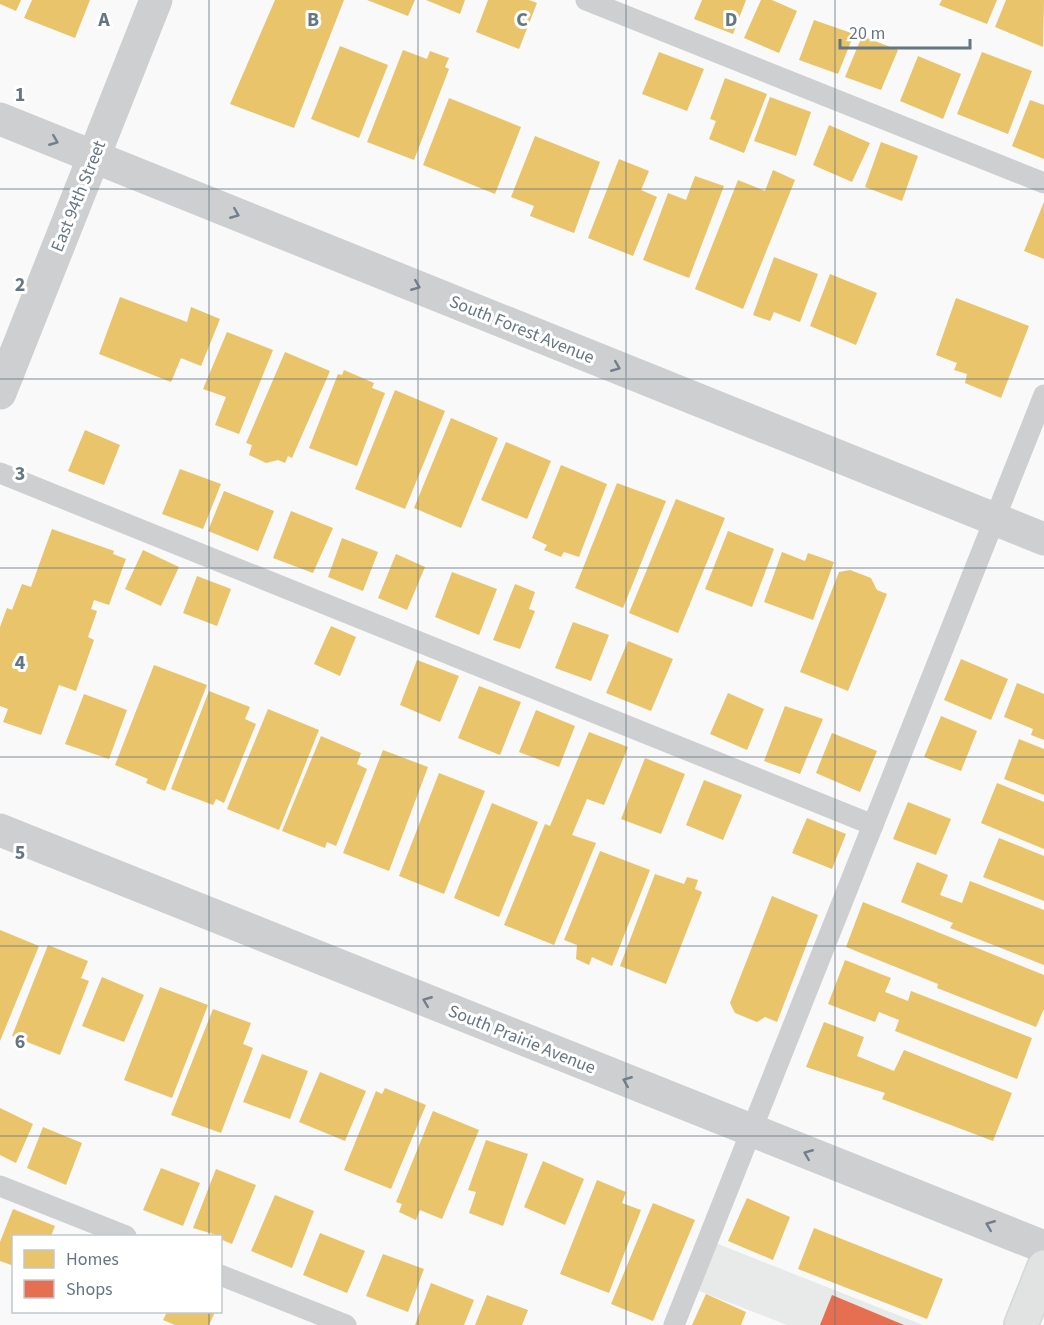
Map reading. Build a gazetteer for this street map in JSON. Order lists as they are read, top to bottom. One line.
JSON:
{"streets":{"street":["East 94th Street","South Forest Avenue","South Prairie Avenue"]},"crossings":[["East 94th Street","South Forest Avenue"]],"one_way":["South Forest Avenue","South Prairie Avenue"],"legend":["Homes","Shops"],"scale_bar":"20 m","grid":{"columns":["A","B","C","D"],"rows":["1","2","3","4","5","6"]}}
